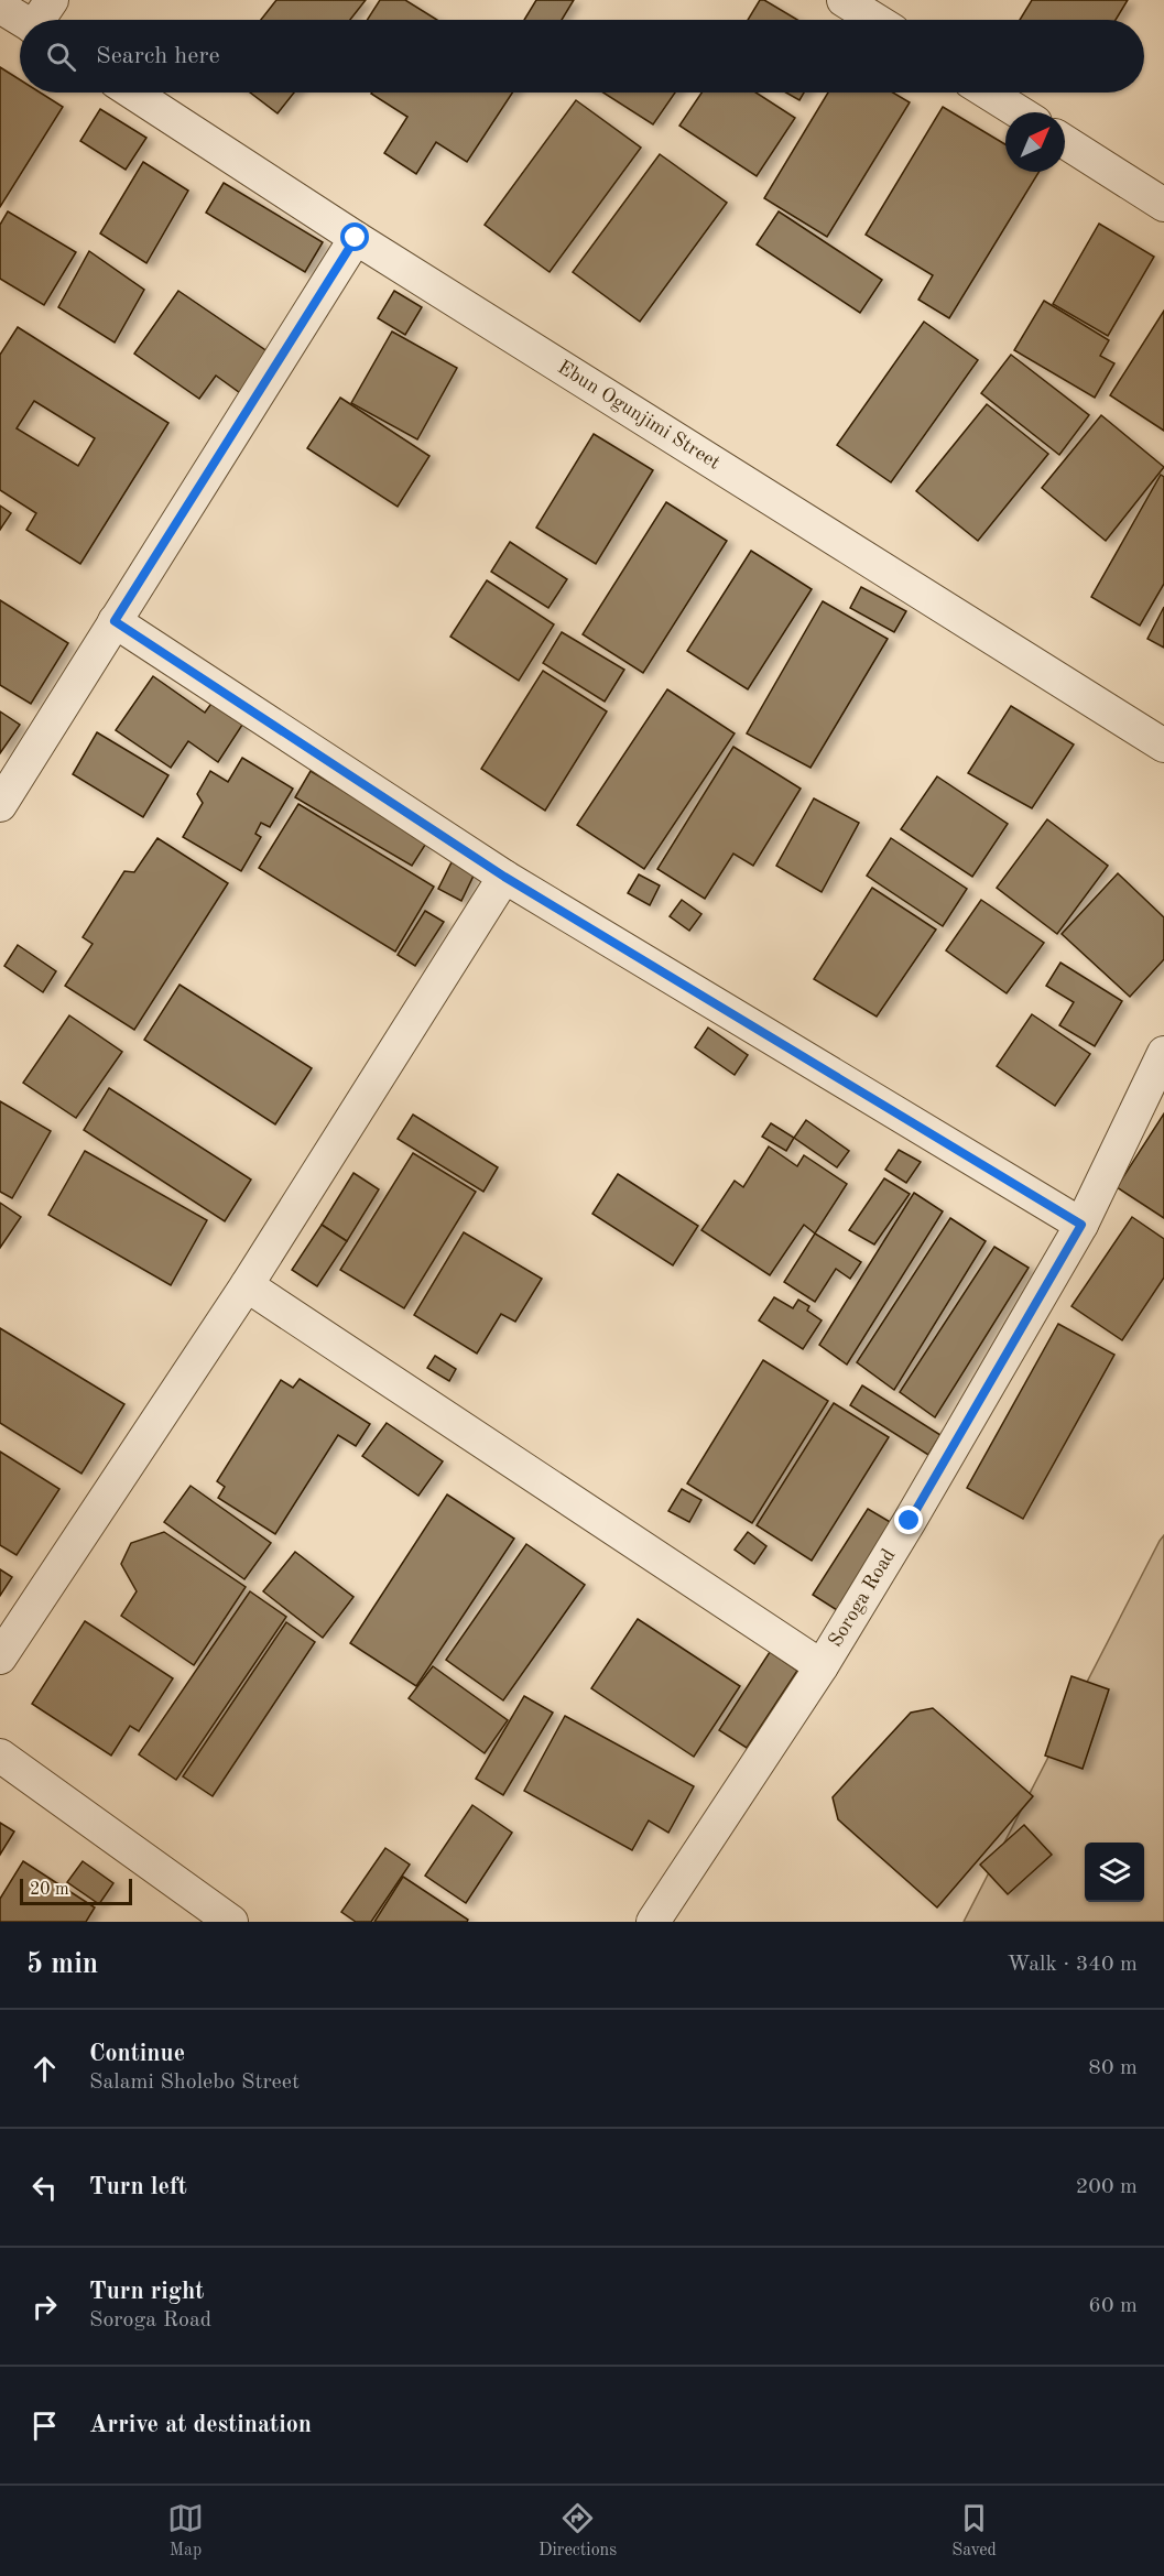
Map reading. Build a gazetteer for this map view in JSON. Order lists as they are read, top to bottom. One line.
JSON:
{"streets":{"street":["Ebun Ogunjimi Street","Soroga Road"]},"scale_bar":"20 m","north":"top right","page":{"search":"Search here","scale":"20 m","heading":["5 min","Walk · 340 m"],"list":[["Continue","Salami Sholebo Street","80 m"],["Turn left","200 m"],["Turn right","Soroga Road","60 m"],"Arrive at destination"],"nav":["Map","Directions","Saved"]}}
